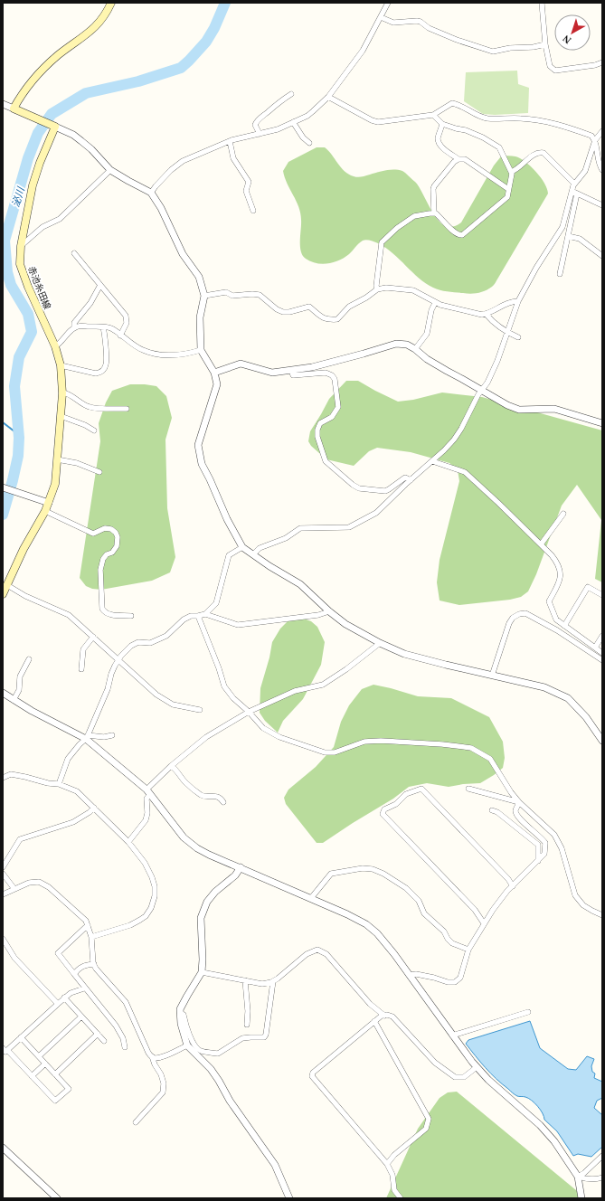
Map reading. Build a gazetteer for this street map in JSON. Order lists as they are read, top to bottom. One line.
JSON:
{"streets":{"main road":["赤池糸田線"]},"water":["泌川"],"north":"bottom left"}
